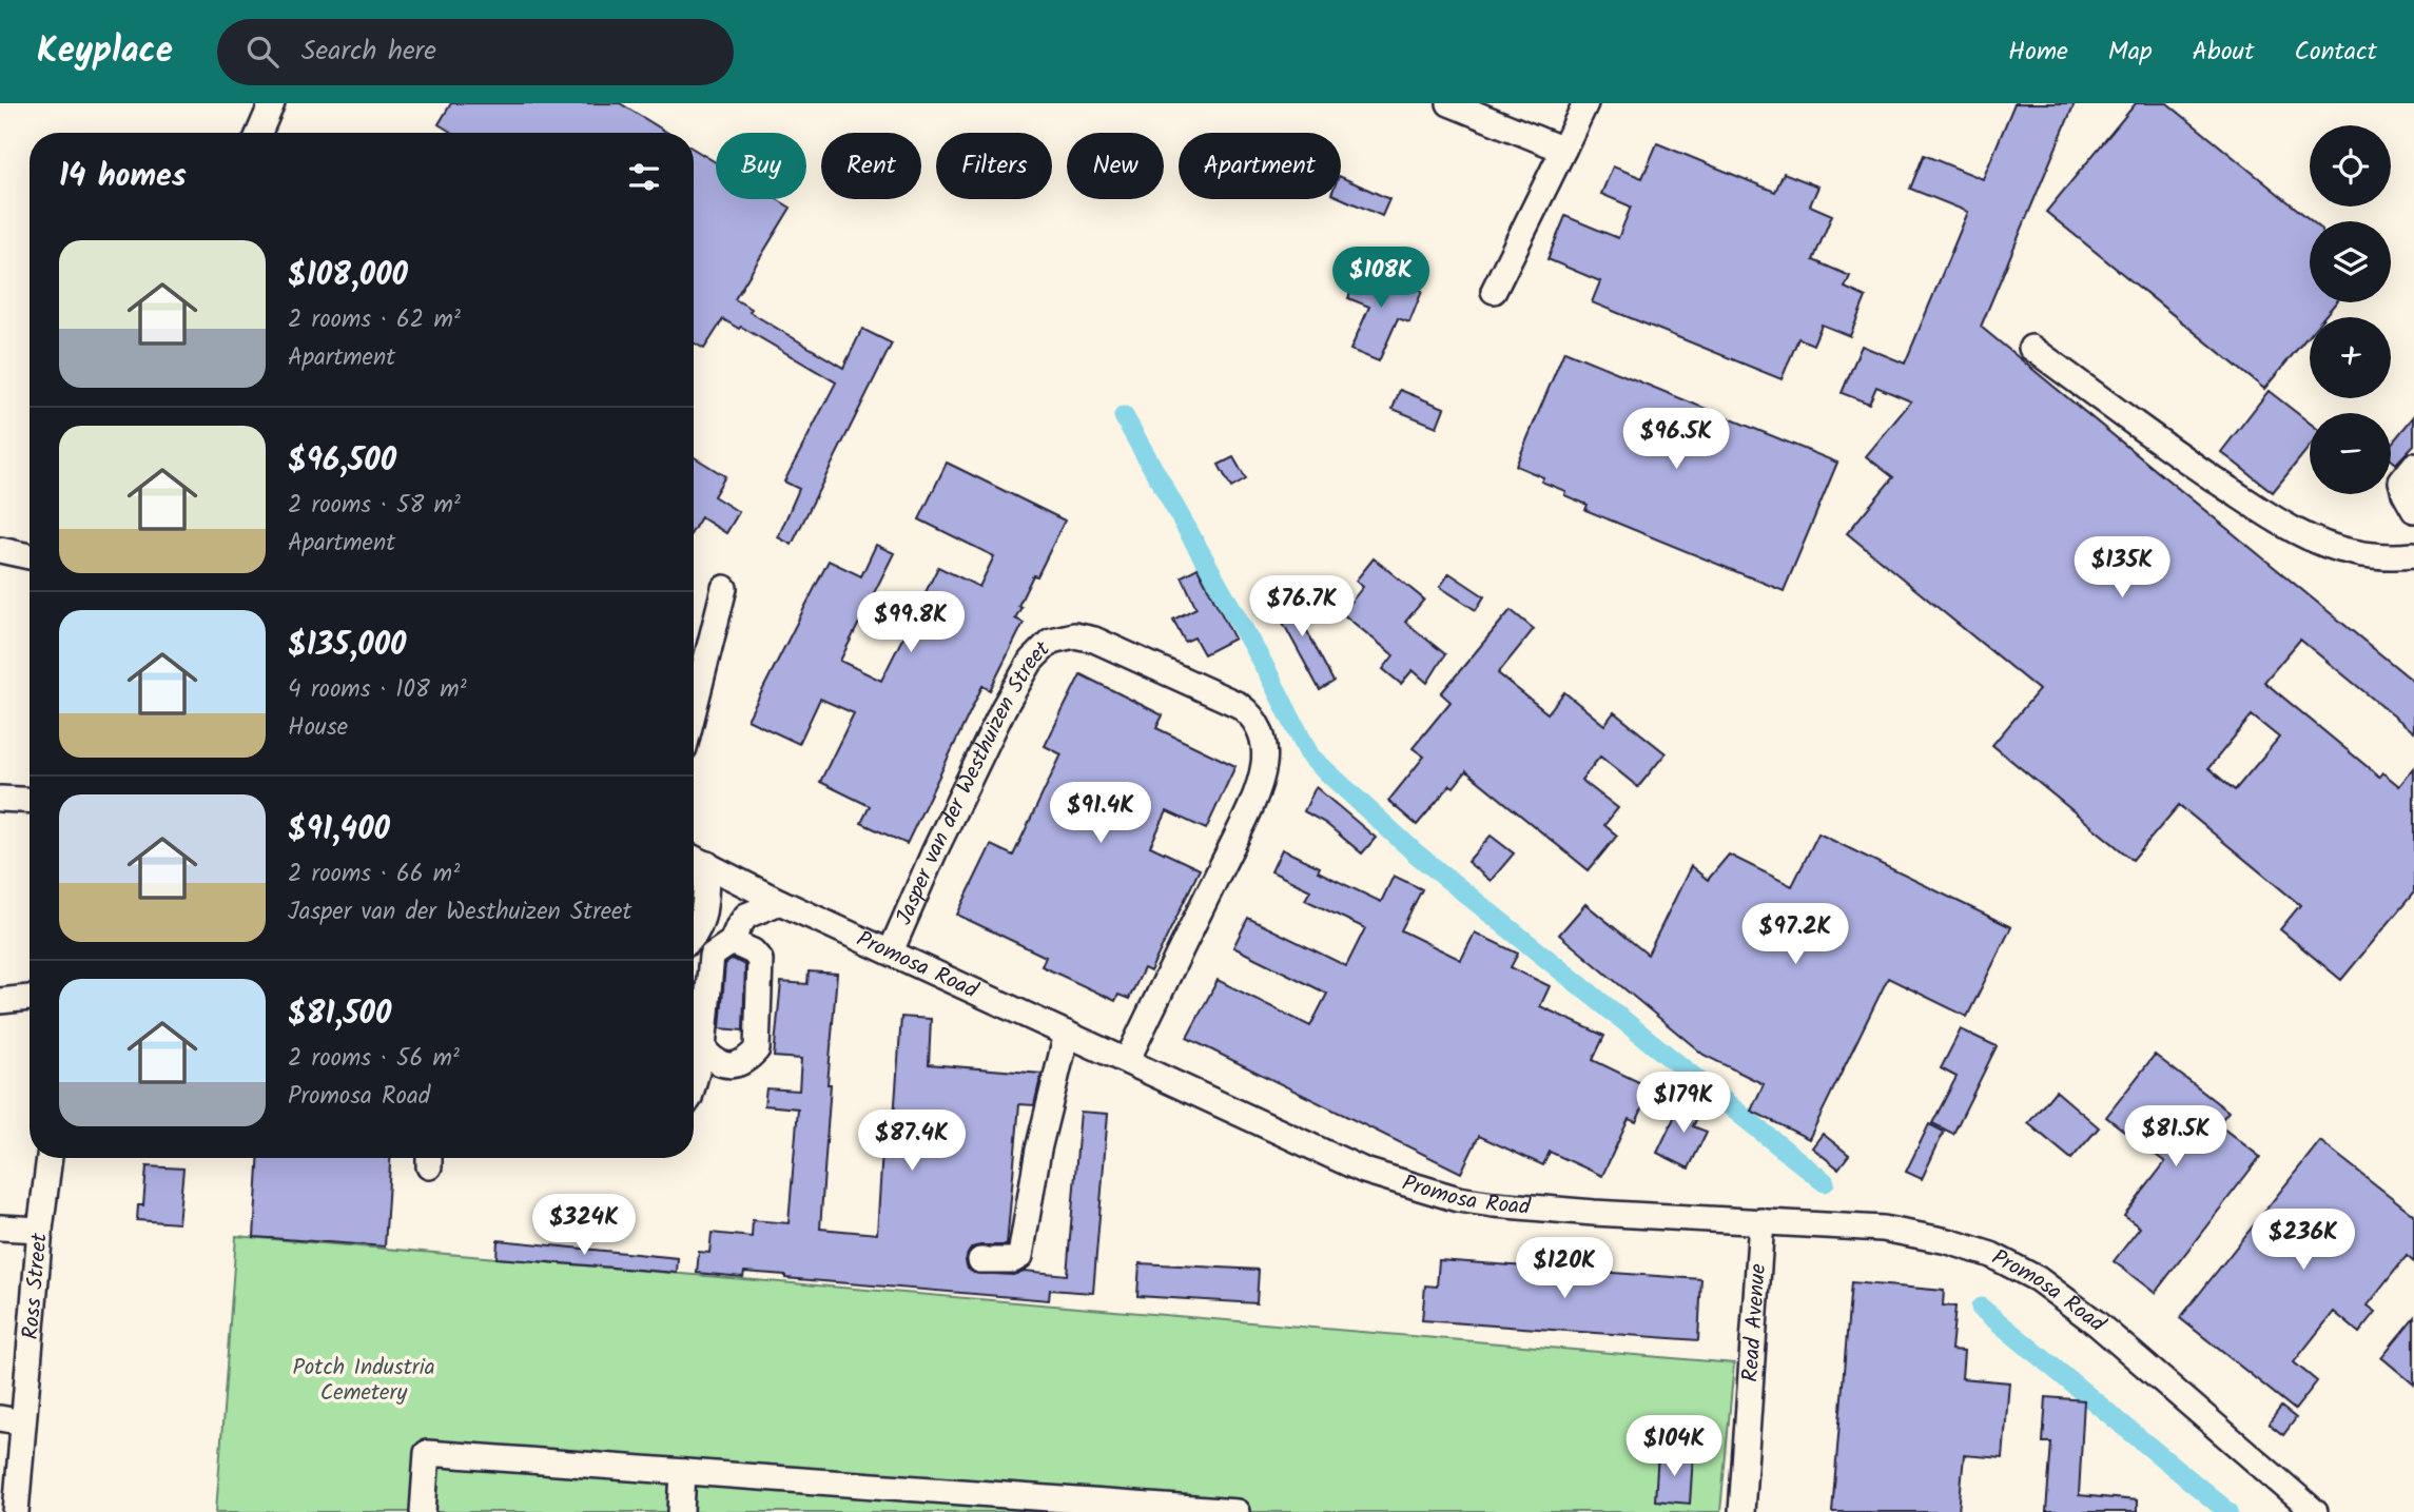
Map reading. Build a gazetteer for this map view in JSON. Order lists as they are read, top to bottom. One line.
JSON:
{"streets":{"street":["Jasper van der Westhuizen Street","Promosa Road","Ross Street","Read Avenue"]},"crossings":[["Jasper van der Westhuizen Street","Promosa Road"],["Promosa Road","Read Avenue"]],"parks":["Potch Industria Cemetery"],"page":{"header":"Keyplace","search":"Search here","nav":["Home","Map","About","Contact"],"map_buttons":["+","−"],"chip":["Buy","Rent","Filters","New","Apartment"],"heading":"14 homes","list":[{"name":"$108,000","note":"2 rooms · 62 m² · Apartment"},{"name":"$96,500","note":"2 rooms · 58 m² · Apartment"},{"name":"$135,000","note":"4 rooms · 108 m² · House"},{"name":"$91,400","note":"2 rooms · 66 m² · Jasper van der Westhuizen Street"},{"name":"$81,500","note":"2 rooms · 56 m² · Promosa Road"}],"price":["$108K","$96.5K","$135K","$76.7K","$99.8K","$91.4K","$97.2K","$179K","$81.5K","$87.4K","$324K","$236K","$120K","$104K"]}}
